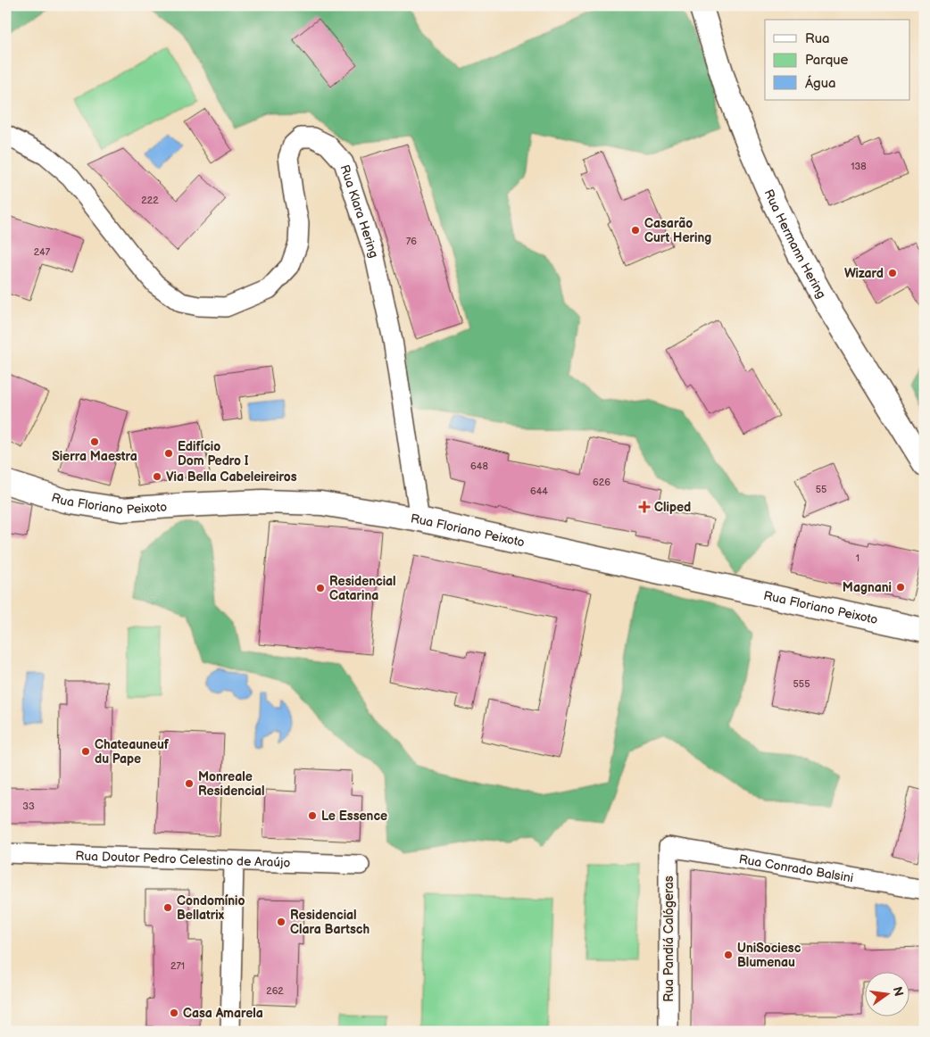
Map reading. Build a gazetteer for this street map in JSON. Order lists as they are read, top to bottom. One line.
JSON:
{"streets":{"street":["Rua Klara Hering","Rua Hermann Hering","Rua Floriano Peixoto","Rua Doutor Pedro Celestino de Araújo","Rua Conrado Balsini","Rua Pandiá Calógeras"]},"crossings":[["Rua Klara Hering","Rua Floriano Peixoto"],["Rua Conrado Balsini","Rua Pandiá Calógeras"]],"places":{"other":["Casarão Curt Hering","Wizard","Sierra Maestra","Edifício Dom Pedro I","Via Bella Cabeleireiros","Magnani","Residencial Catarina","Chateauneuf du Pape","Monreale Residencial","Le Essence","Condomínio Bellatrix","Residencial Clara Bartsch","UniSociesc Blumenau","Casa Amarela"],"health":["Cliped"]},"house_numbers":["138","222","76","247","648","626","55","644","1","555","33","271","262"],"legend":["Rua","Parque","Água"],"north":"right"}
